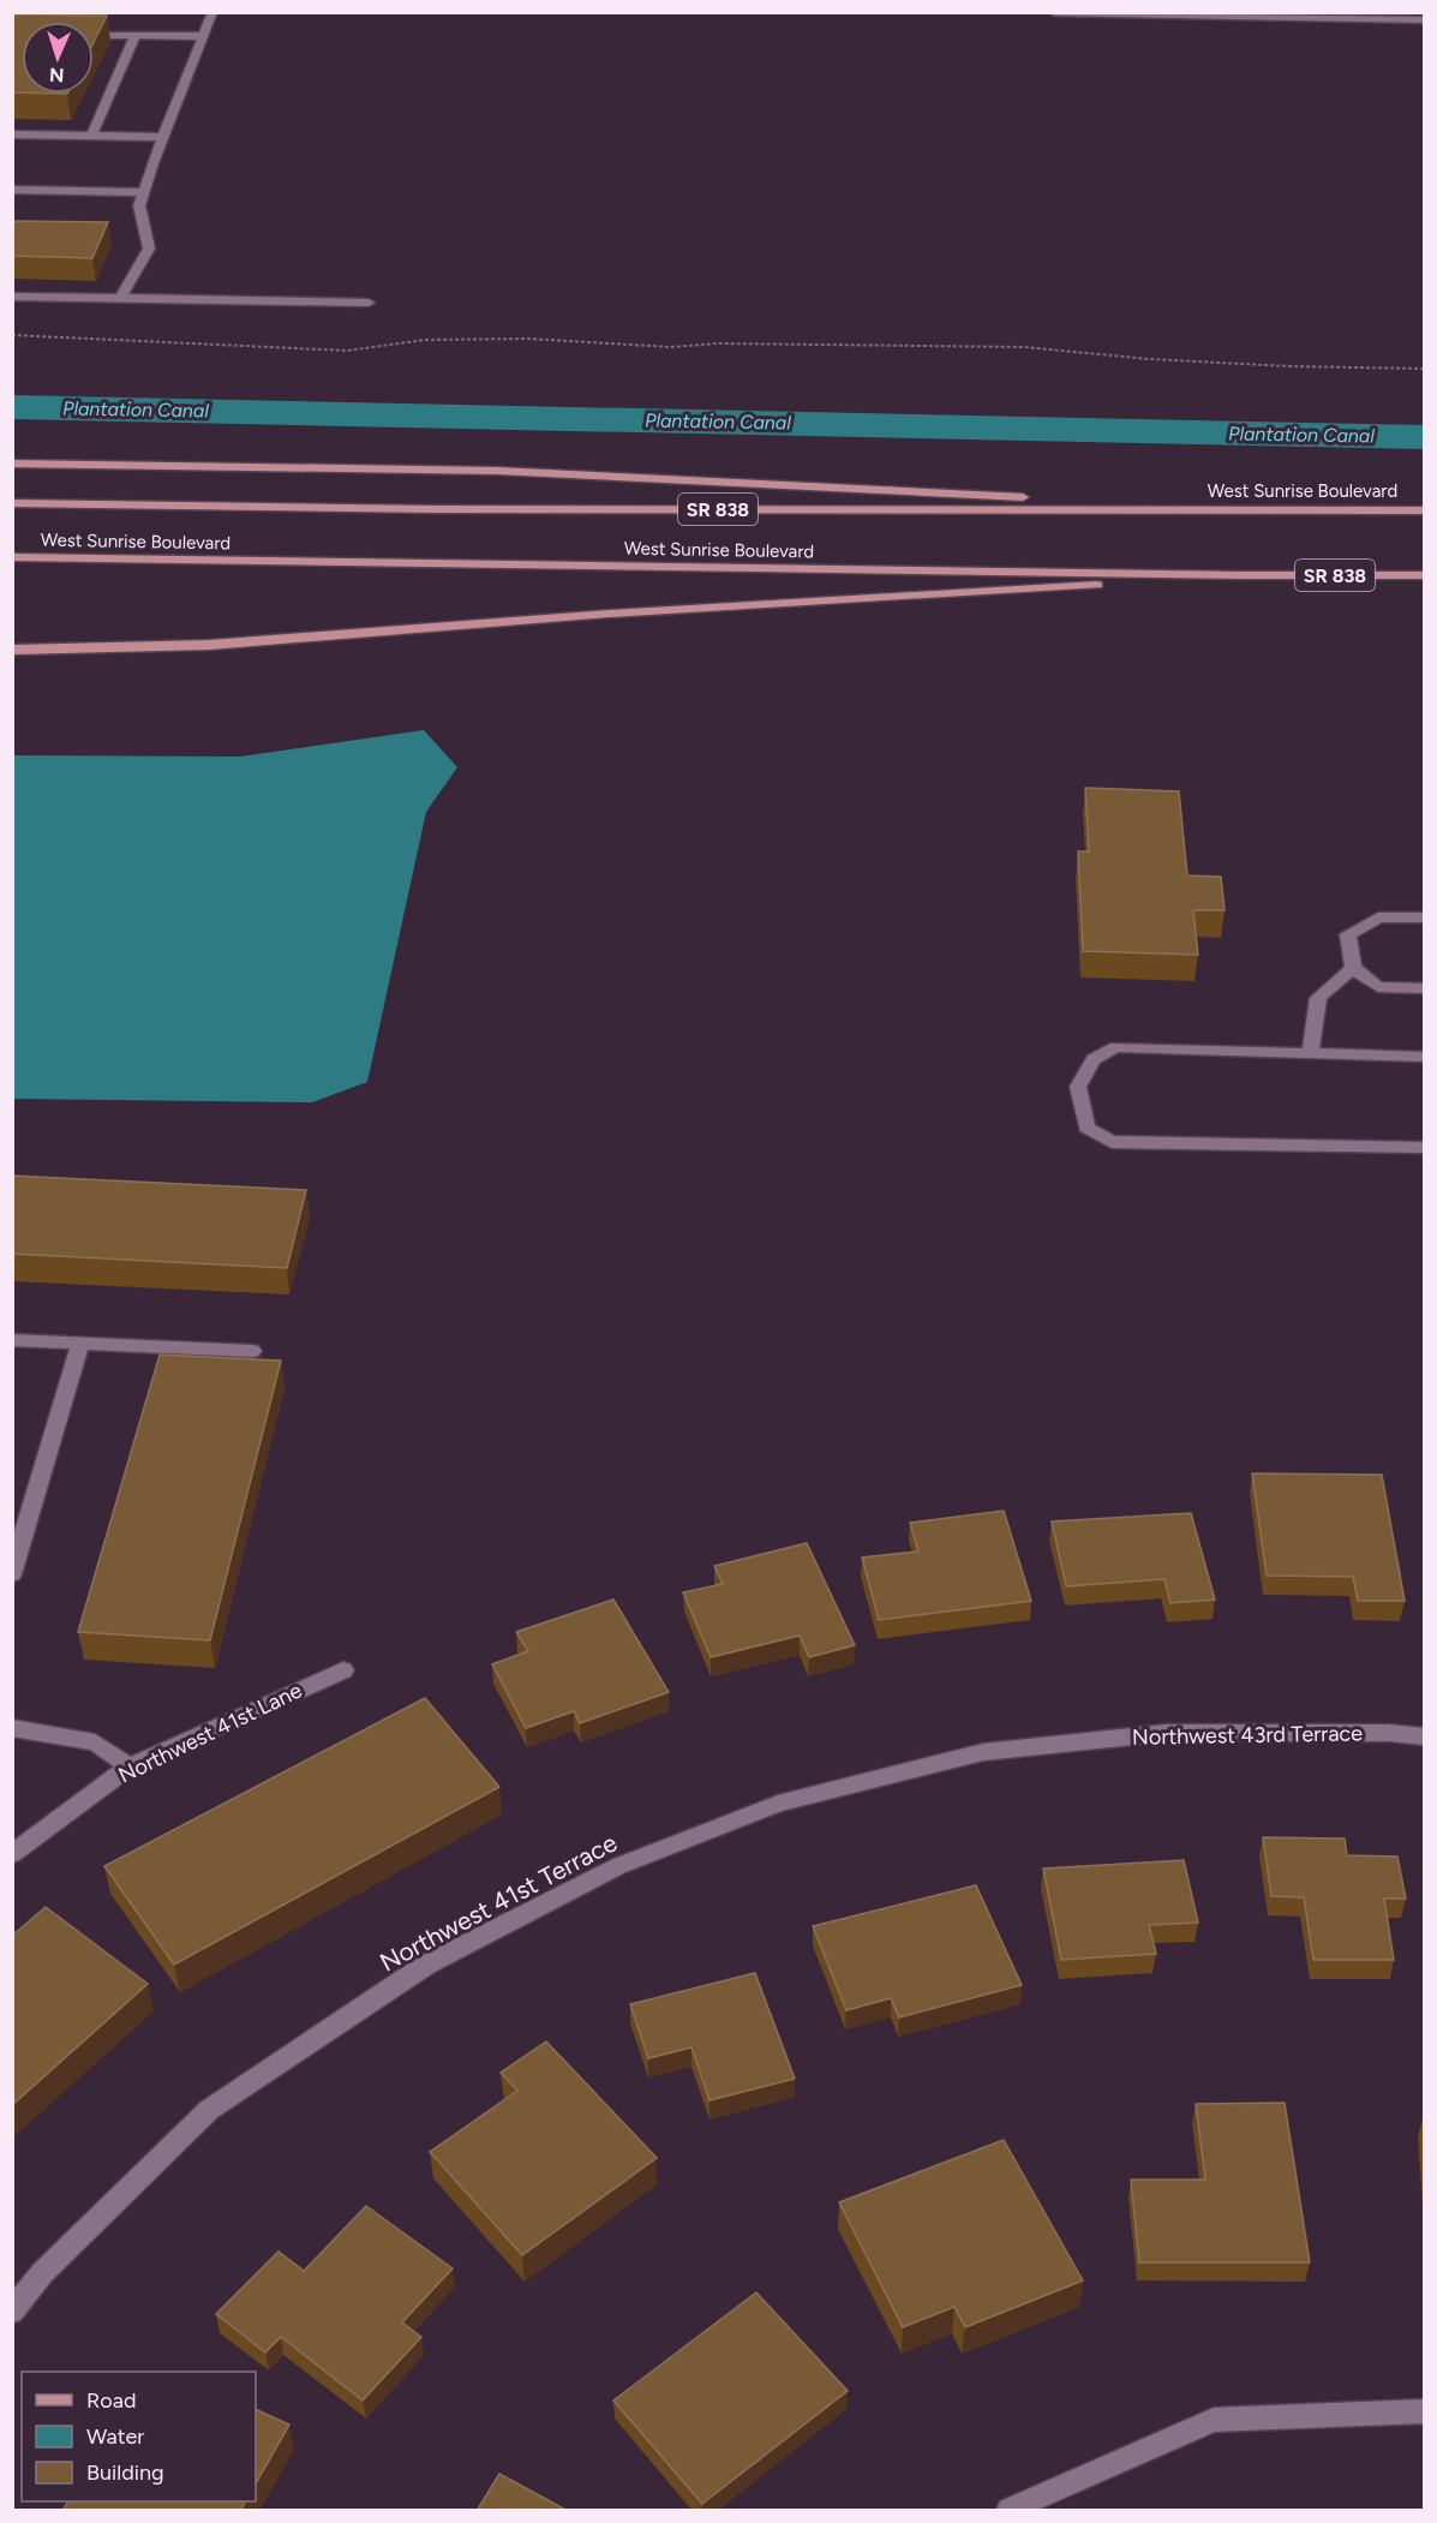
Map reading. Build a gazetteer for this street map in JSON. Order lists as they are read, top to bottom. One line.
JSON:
{"streets":{"main road":["West Sunrise Boulevard","SR 838"],"street":["Northwest 41st Lane","Northwest 43rd Terrace","Northwest 41st Terrace"]},"crossings":[["Northwest 43rd Terrace","Northwest 41st Terrace"]],"water":["Plantation Canal"],"legend":["Road","Water","Building"],"north":"bottom"}
